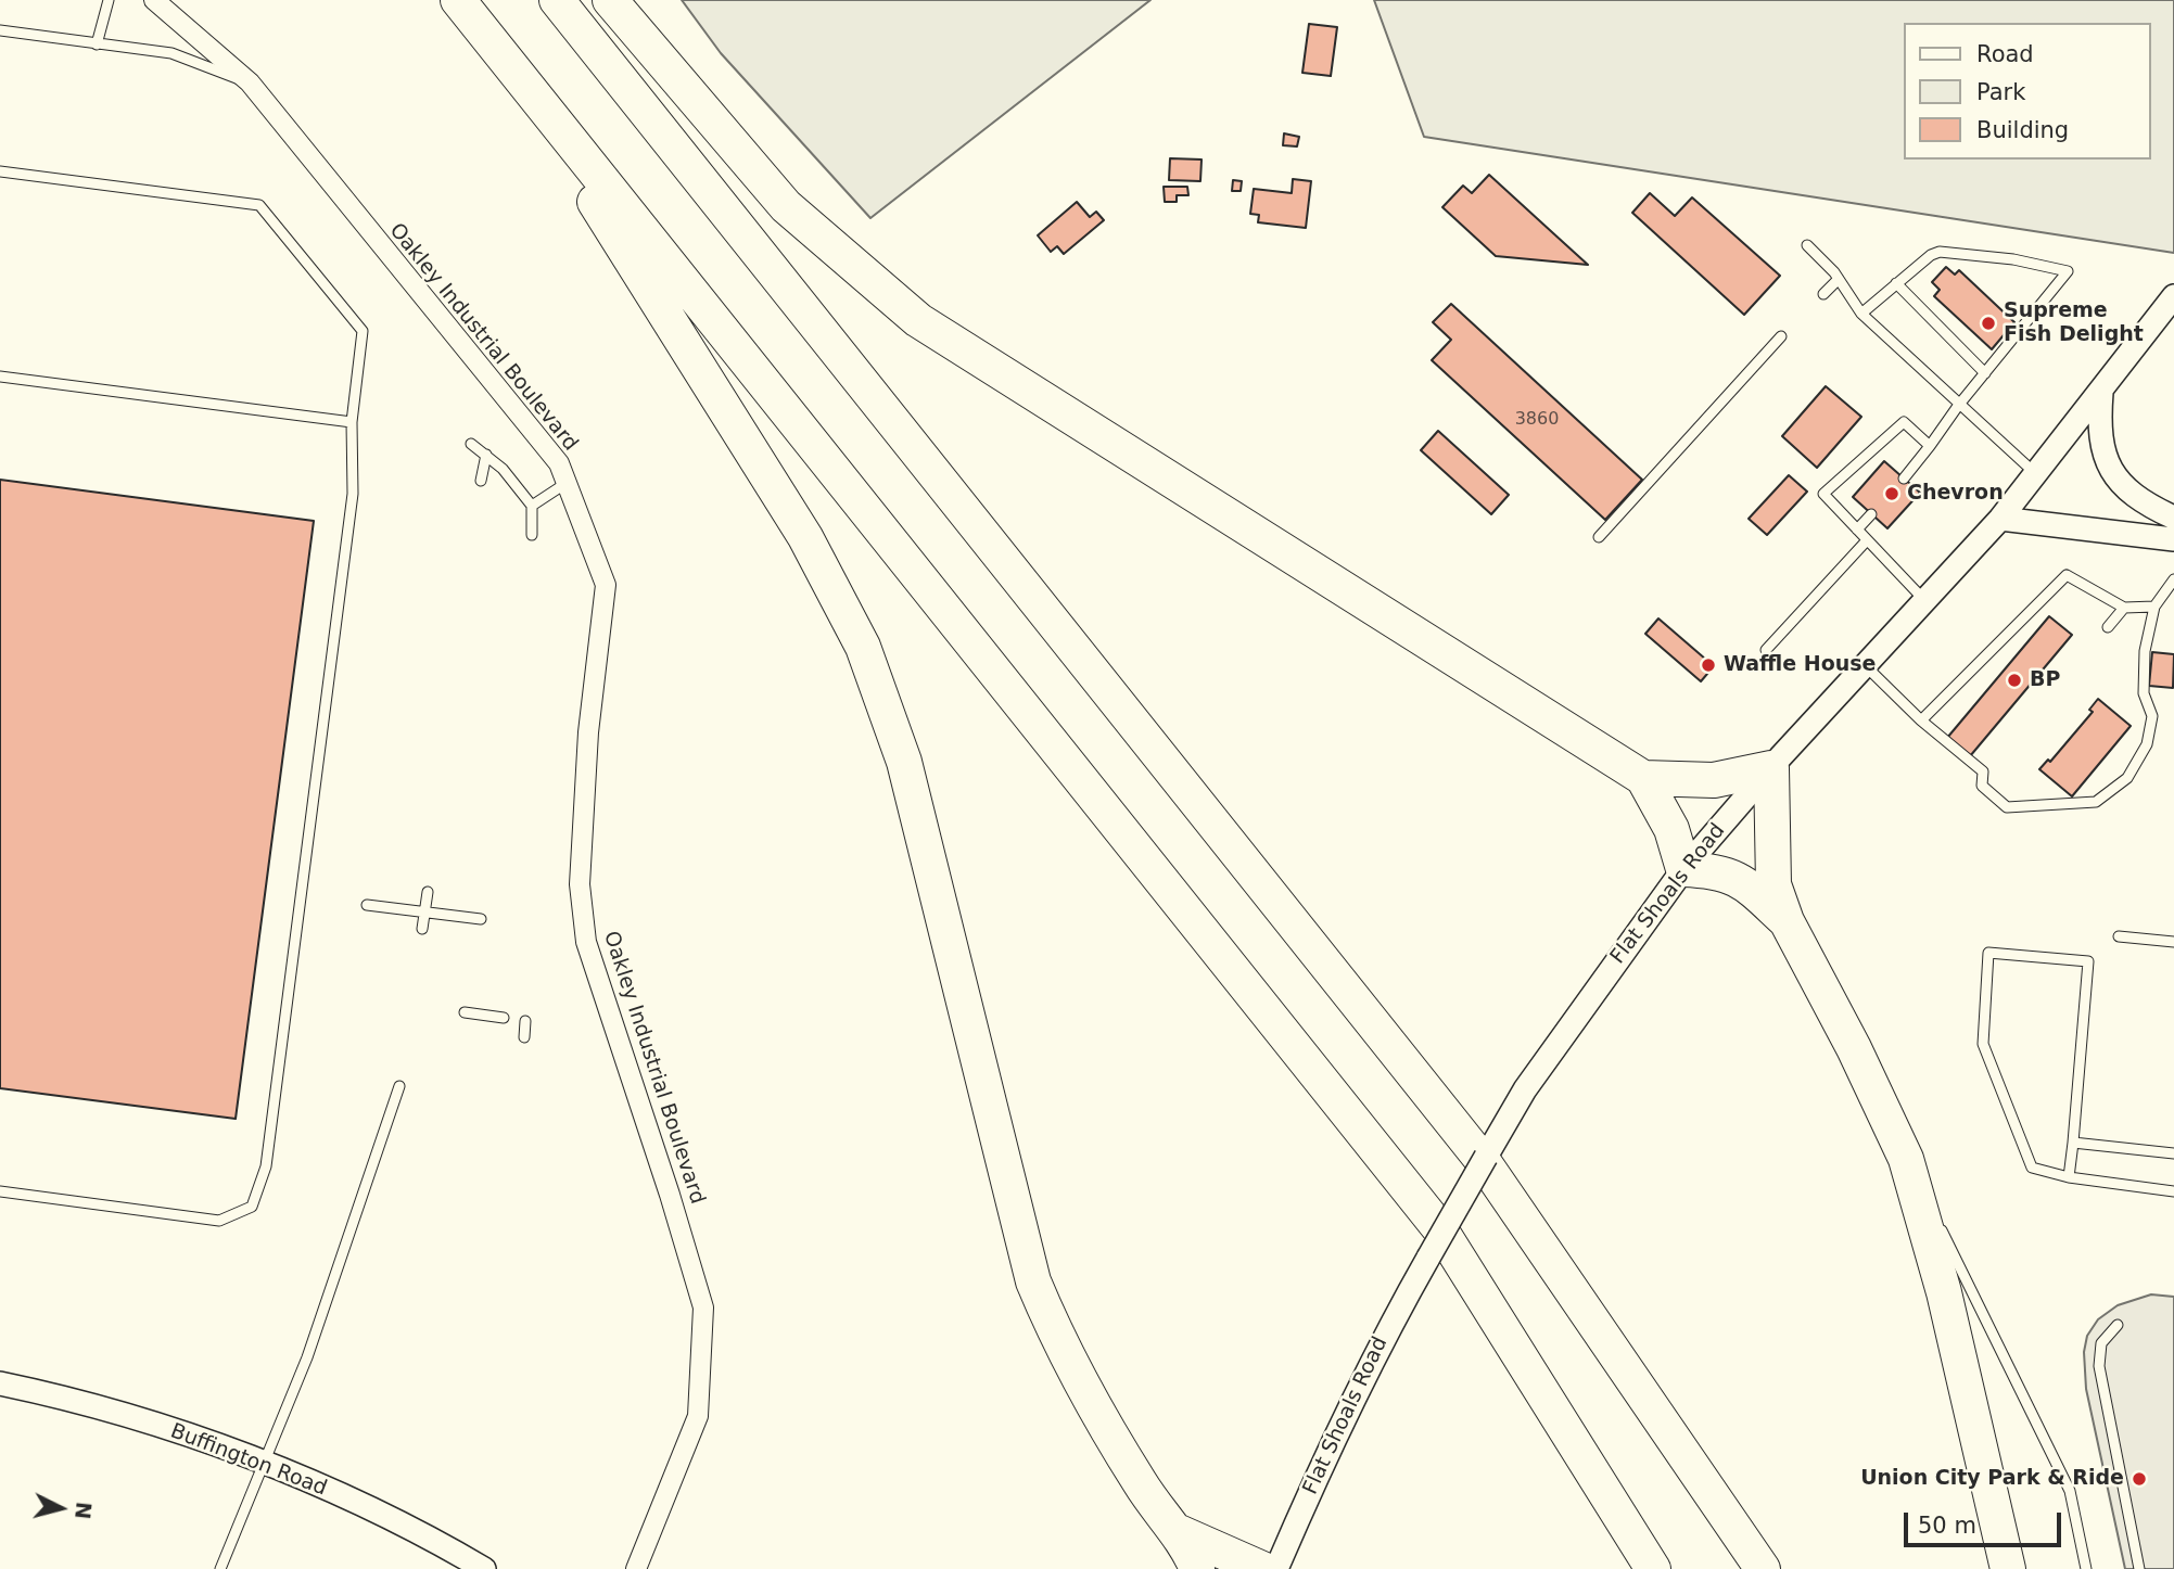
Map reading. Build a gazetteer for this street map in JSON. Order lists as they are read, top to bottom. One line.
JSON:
{"streets":{"street":["Oakley Industrial Boulevard","Flat Shoals Road","Buffington Road"]},"places":["Supreme Fish Delight","Chevron","Waffle House","BP","Union City Park & Ride"],"house_numbers":["3860"],"legend":["Road","Park","Building"],"scale_bar":"50 m","north":"right"}
